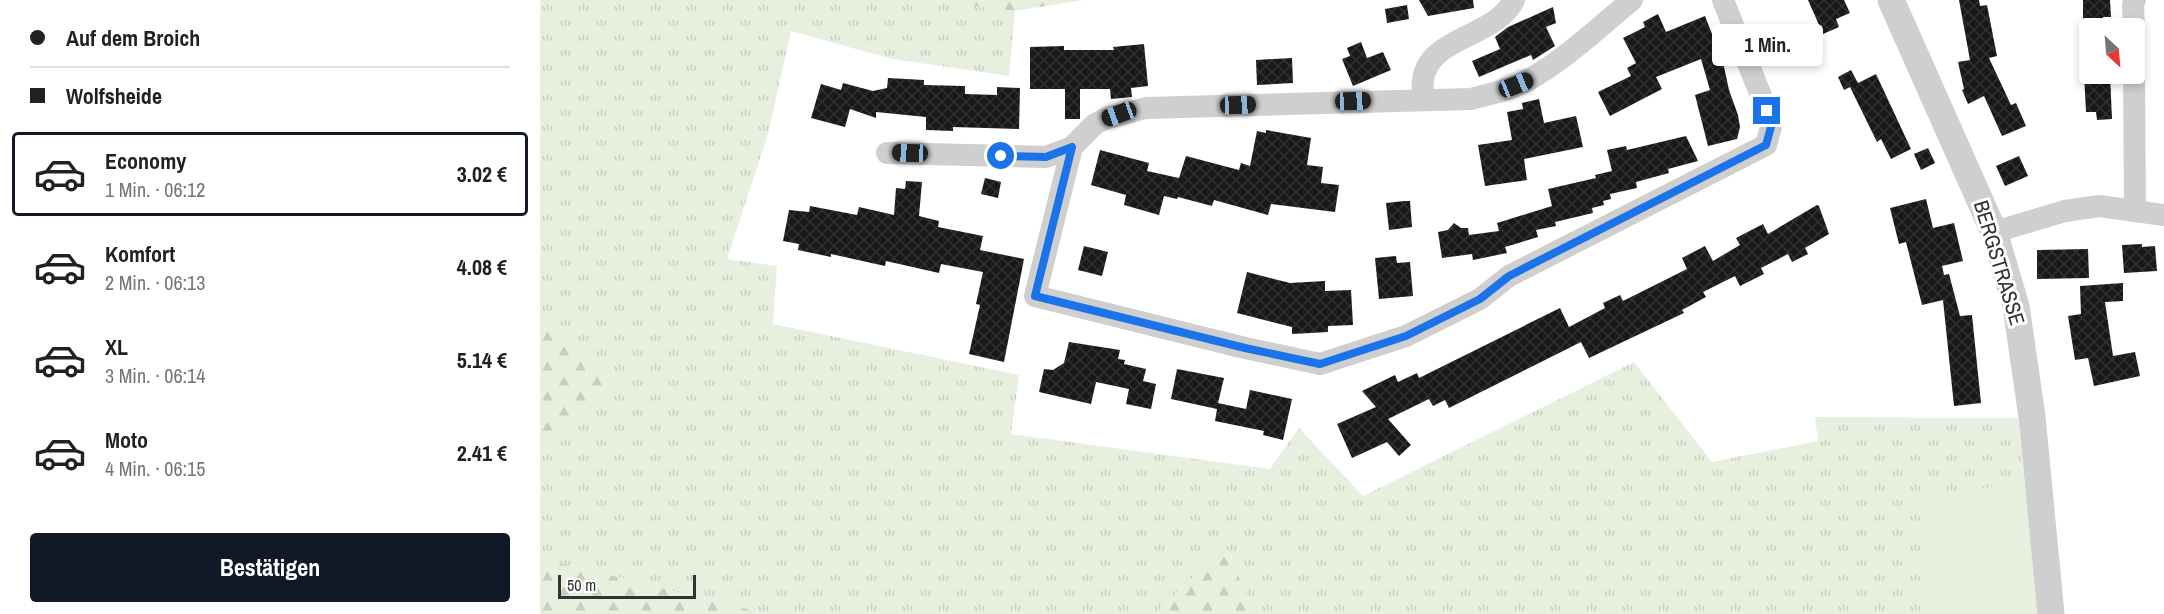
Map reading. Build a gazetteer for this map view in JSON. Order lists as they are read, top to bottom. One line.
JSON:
{"streets":{"street":["BERGSTRASSE"]},"scale_bar":"50 m","north":"bottom right","page":{"banner":["Auf dem Broich","Wolfsheide"],"bubble":"1 Min.","list":[{"name":"Economy","note":"1 Min. · 06:12","value":"3.02 €"},{"name":"Komfort","note":"2 Min. · 06:13","value":"4.08 €"},{"name":"XL","note":"3 Min. · 06:14","value":"5.14 €"},{"name":"Moto","note":"4 Min. · 06:15","value":"2.41 €"}],"buttons":"Bestätigen","scale":"50 m"}}
